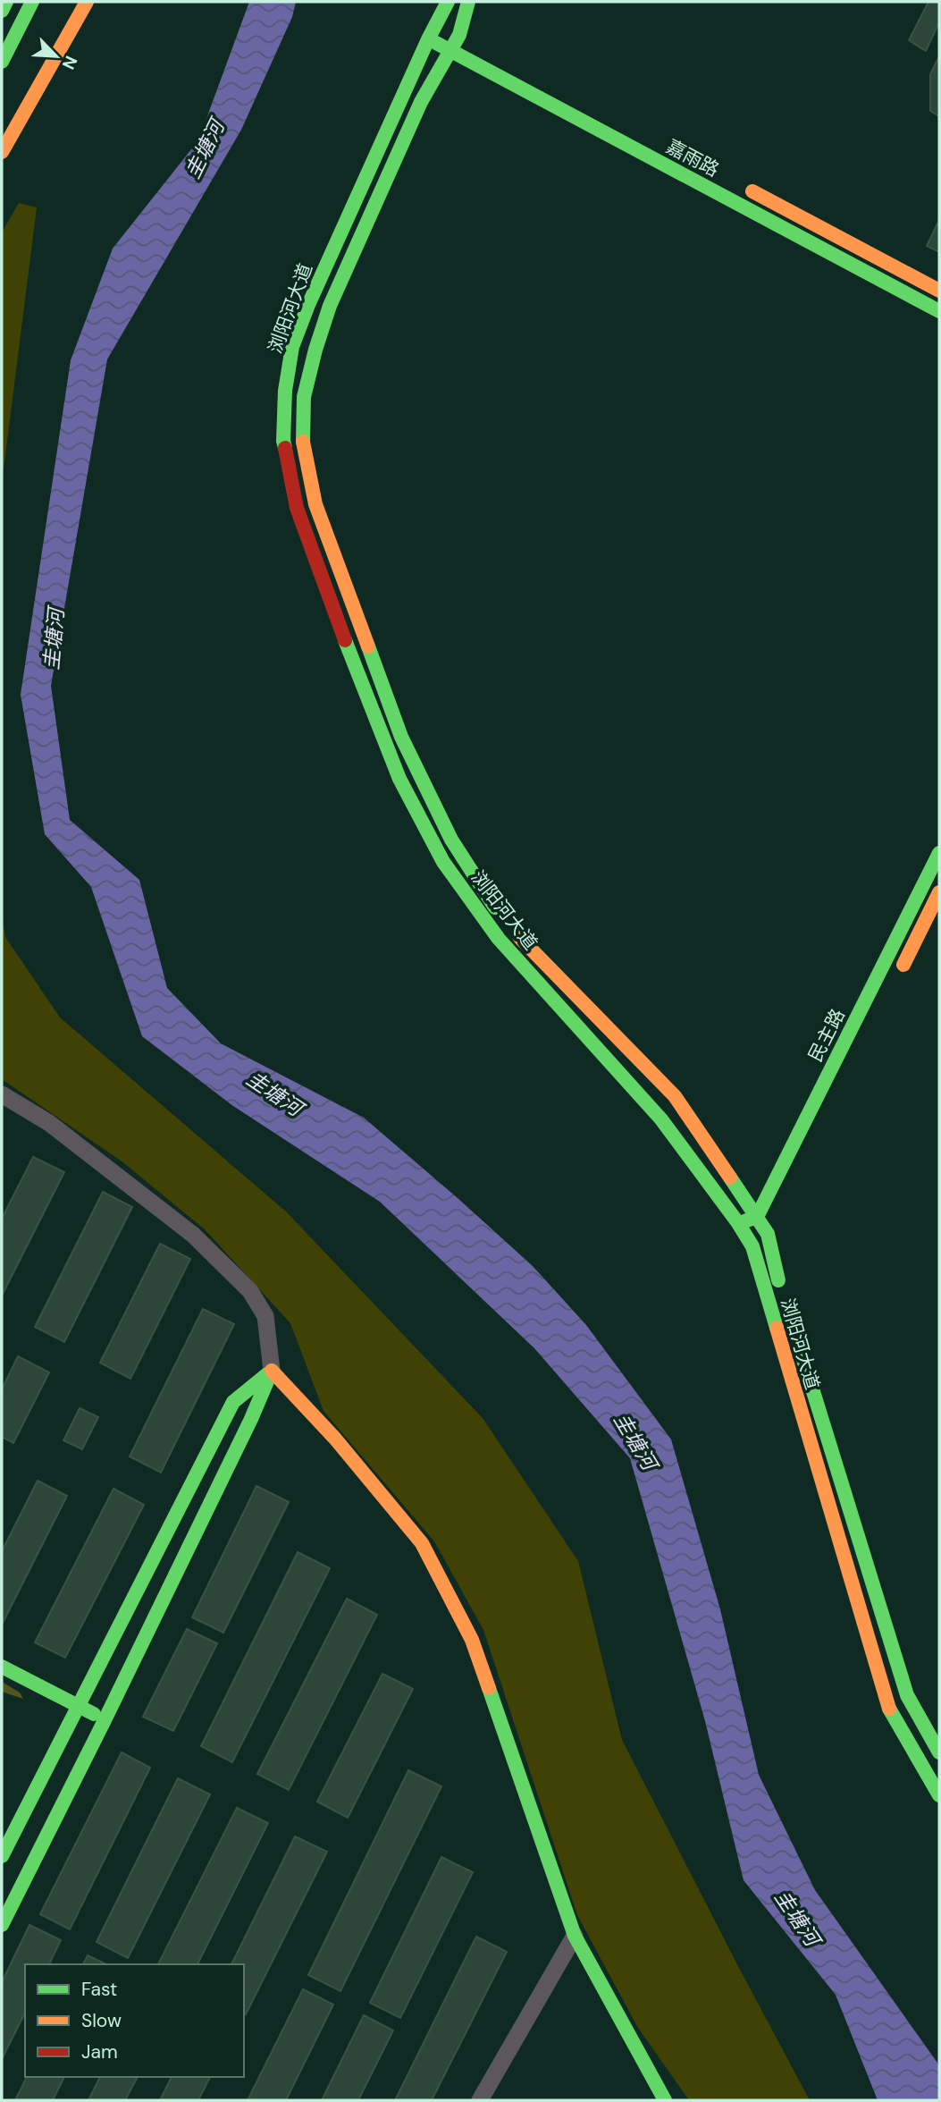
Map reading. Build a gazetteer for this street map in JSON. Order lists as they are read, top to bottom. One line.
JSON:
{"streets":{"main road":["嘉雨路","浏阳河大道","民主路"]},"crossings":[["嘉雨路","浏阳河大道"],["浏阳河大道","民主路"]],"water":["圭塘河"],"legend":["Fast","Slow","Jam"],"north":"bottom right"}
